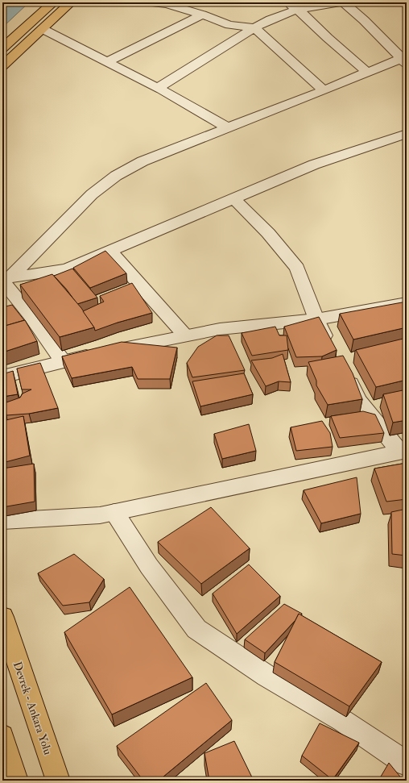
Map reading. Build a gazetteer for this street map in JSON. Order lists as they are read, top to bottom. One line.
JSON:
{"streets":{"highway":["Devrek - Ankara Yolu"]}}
